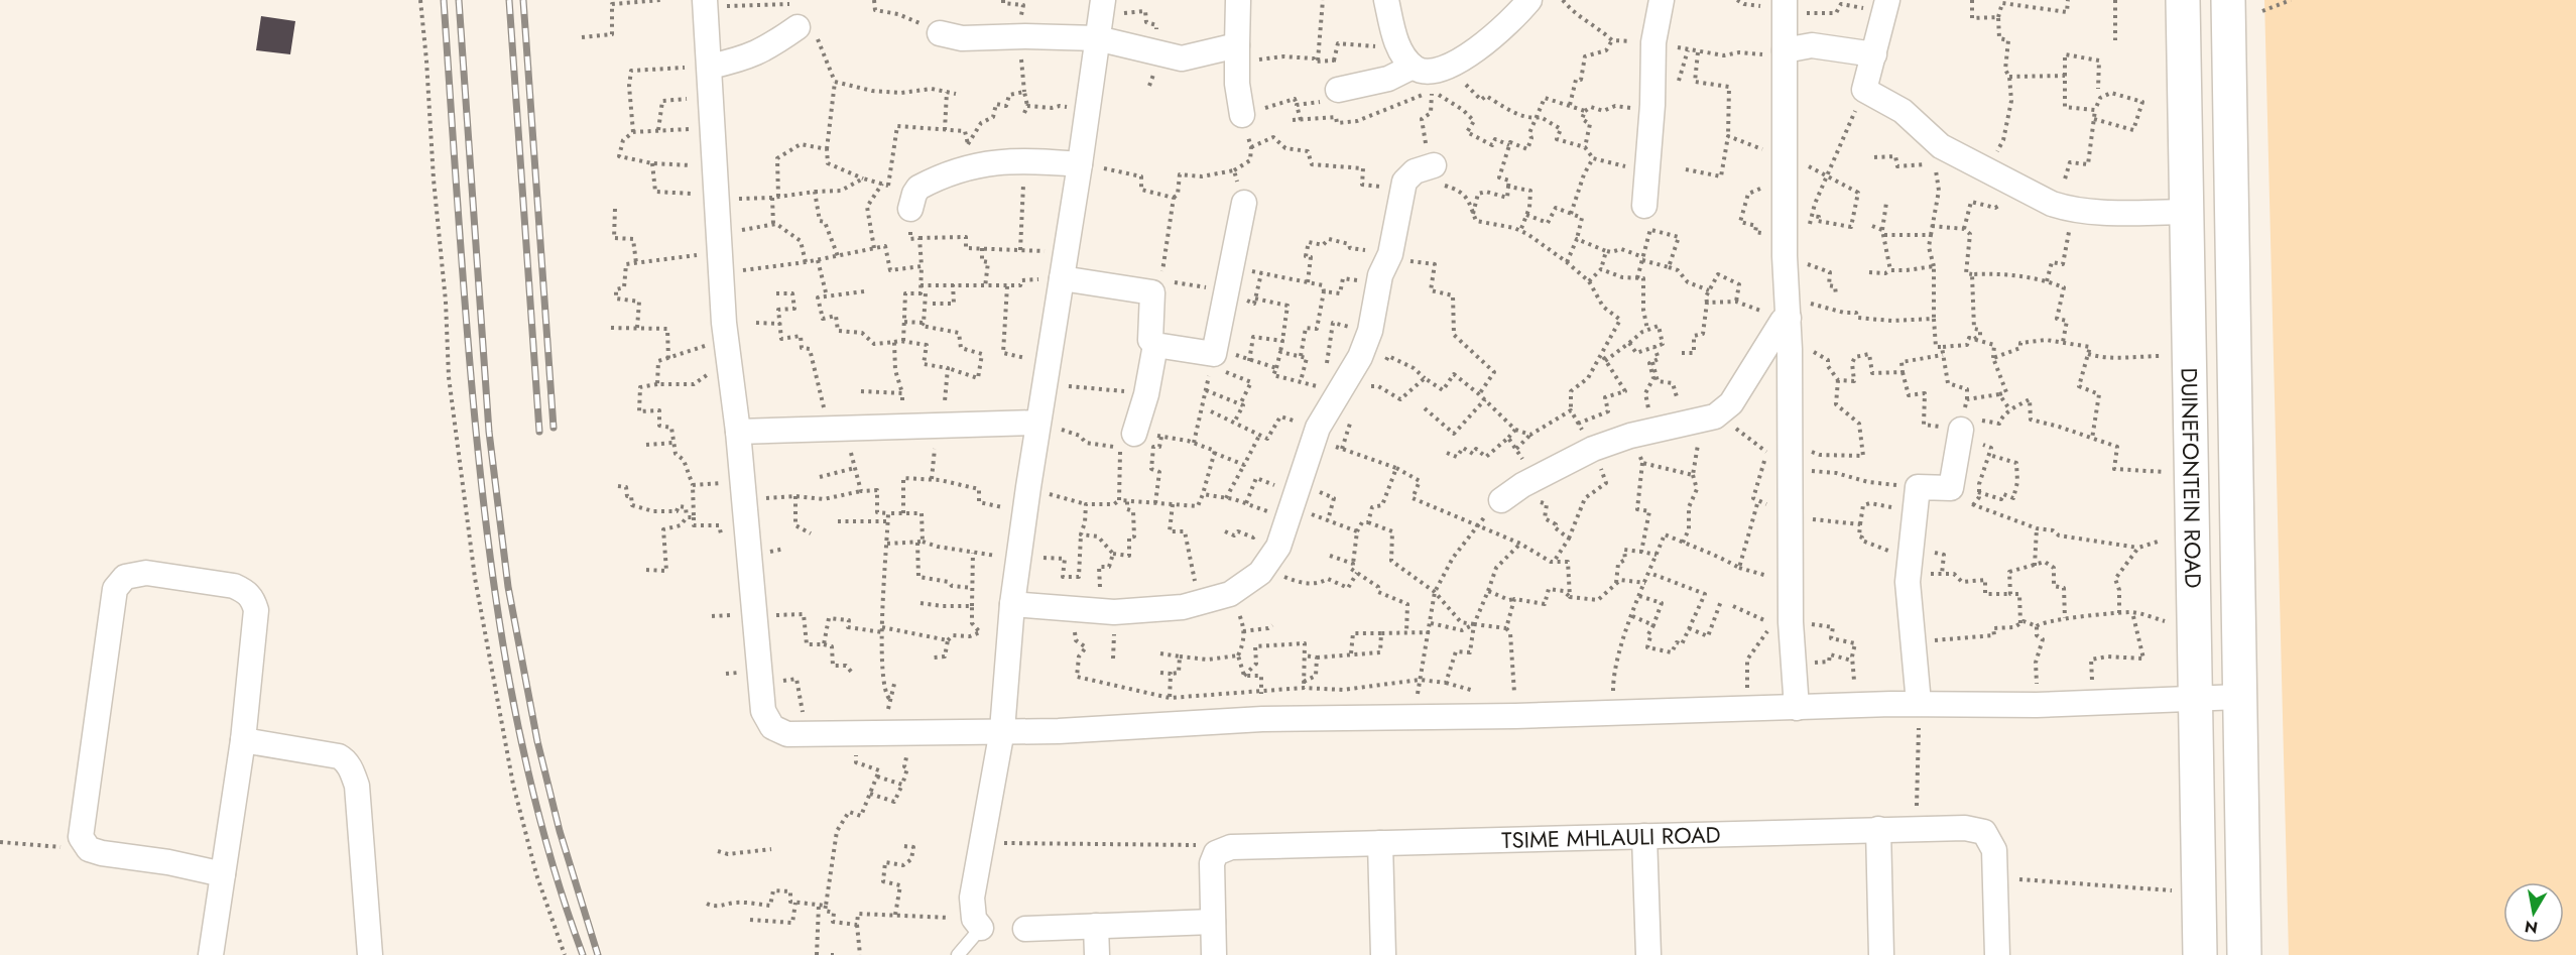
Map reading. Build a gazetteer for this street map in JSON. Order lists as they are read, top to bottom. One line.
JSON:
{"streets":{"main road":["DUINEFONTEIN ROAD"],"street":["TSIME MHLAULI ROAD"]},"north":"bottom"}
